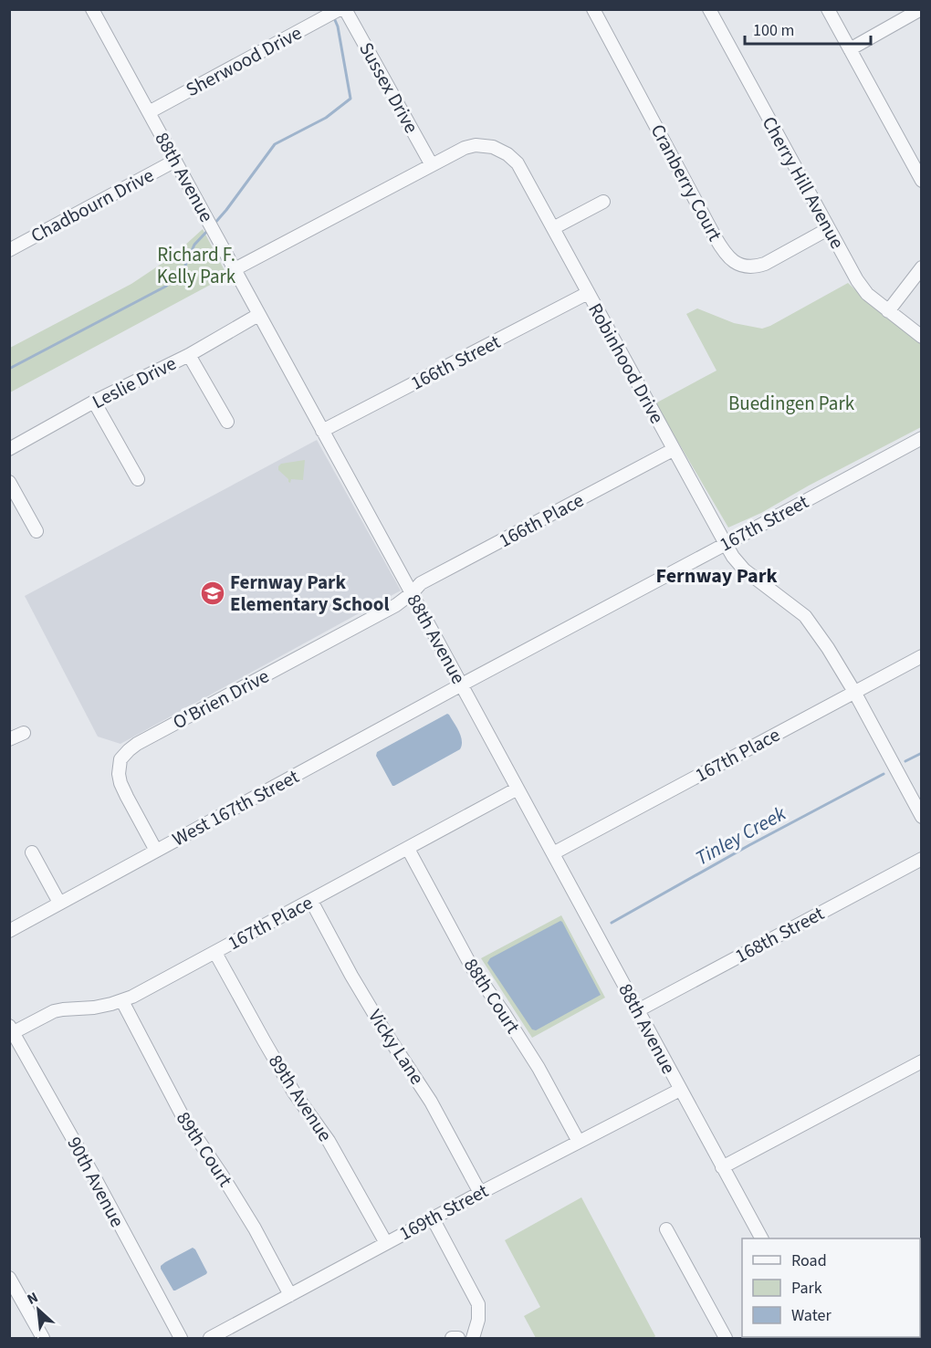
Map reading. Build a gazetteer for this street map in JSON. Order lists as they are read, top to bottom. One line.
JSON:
{"streets":{"street":["Sherwood Drive","Sussex Drive","88th Avenue","Cranberry Court","Cherry Hill Avenue","Chadbourn Drive","166th Street","Robinhood Drive","Leslie Drive","166th Place","167th Street","O'Brien Drive","167th Place","West 167th Street","168th Street","88th Court","Vicky Lane","89th Avenue","89th Court","90th Avenue","169th Street"]},"crossings":[["Sherwood Drive","88th Avenue"],["Sussex Drive","Robinhood Drive"],["88th Avenue","Chadbourn Drive"],["88th Avenue","166th Street"],["88th Avenue","Robinhood Drive"],["88th Avenue","Leslie Drive"],["88th Avenue","166th Place"],["88th Avenue","167th Street"],["88th Avenue","O'Brien Drive"],["88th Avenue","167th Place"],["88th Avenue","West 167th Street"],["88th Avenue","168th Street"],["88th Avenue","169th Street"],["Cranberry Court","Cherry Hill Avenue"],["166th Street","Robinhood Drive"],["Robinhood Drive","166th Place"],["Robinhood Drive","167th Street"],["Robinhood Drive","167th Place"],["166th Place","O'Brien Drive"],["167th Street","West 167th Street"],["O'Brien Drive","West 167th Street"],["167th Place","88th Court"],["167th Place","Vicky Lane"],["167th Place","89th Avenue"],["167th Place","89th Court"],["167th Place","90th Avenue"],["88th Court","169th Street"],["Vicky Lane","169th Street"],["89th Avenue","169th Street"],["89th Court","169th Street"]],"districts":["Fernway Park"],"water":["Tinley Creek"],"parks":["Richard F. Kelly Park","Buedingen Park"],"places":{"school or university":["Fernway Park Elementary School"]},"legend":["Road","Park","Water"],"scale_bar":"100 m","north":"top left"}
